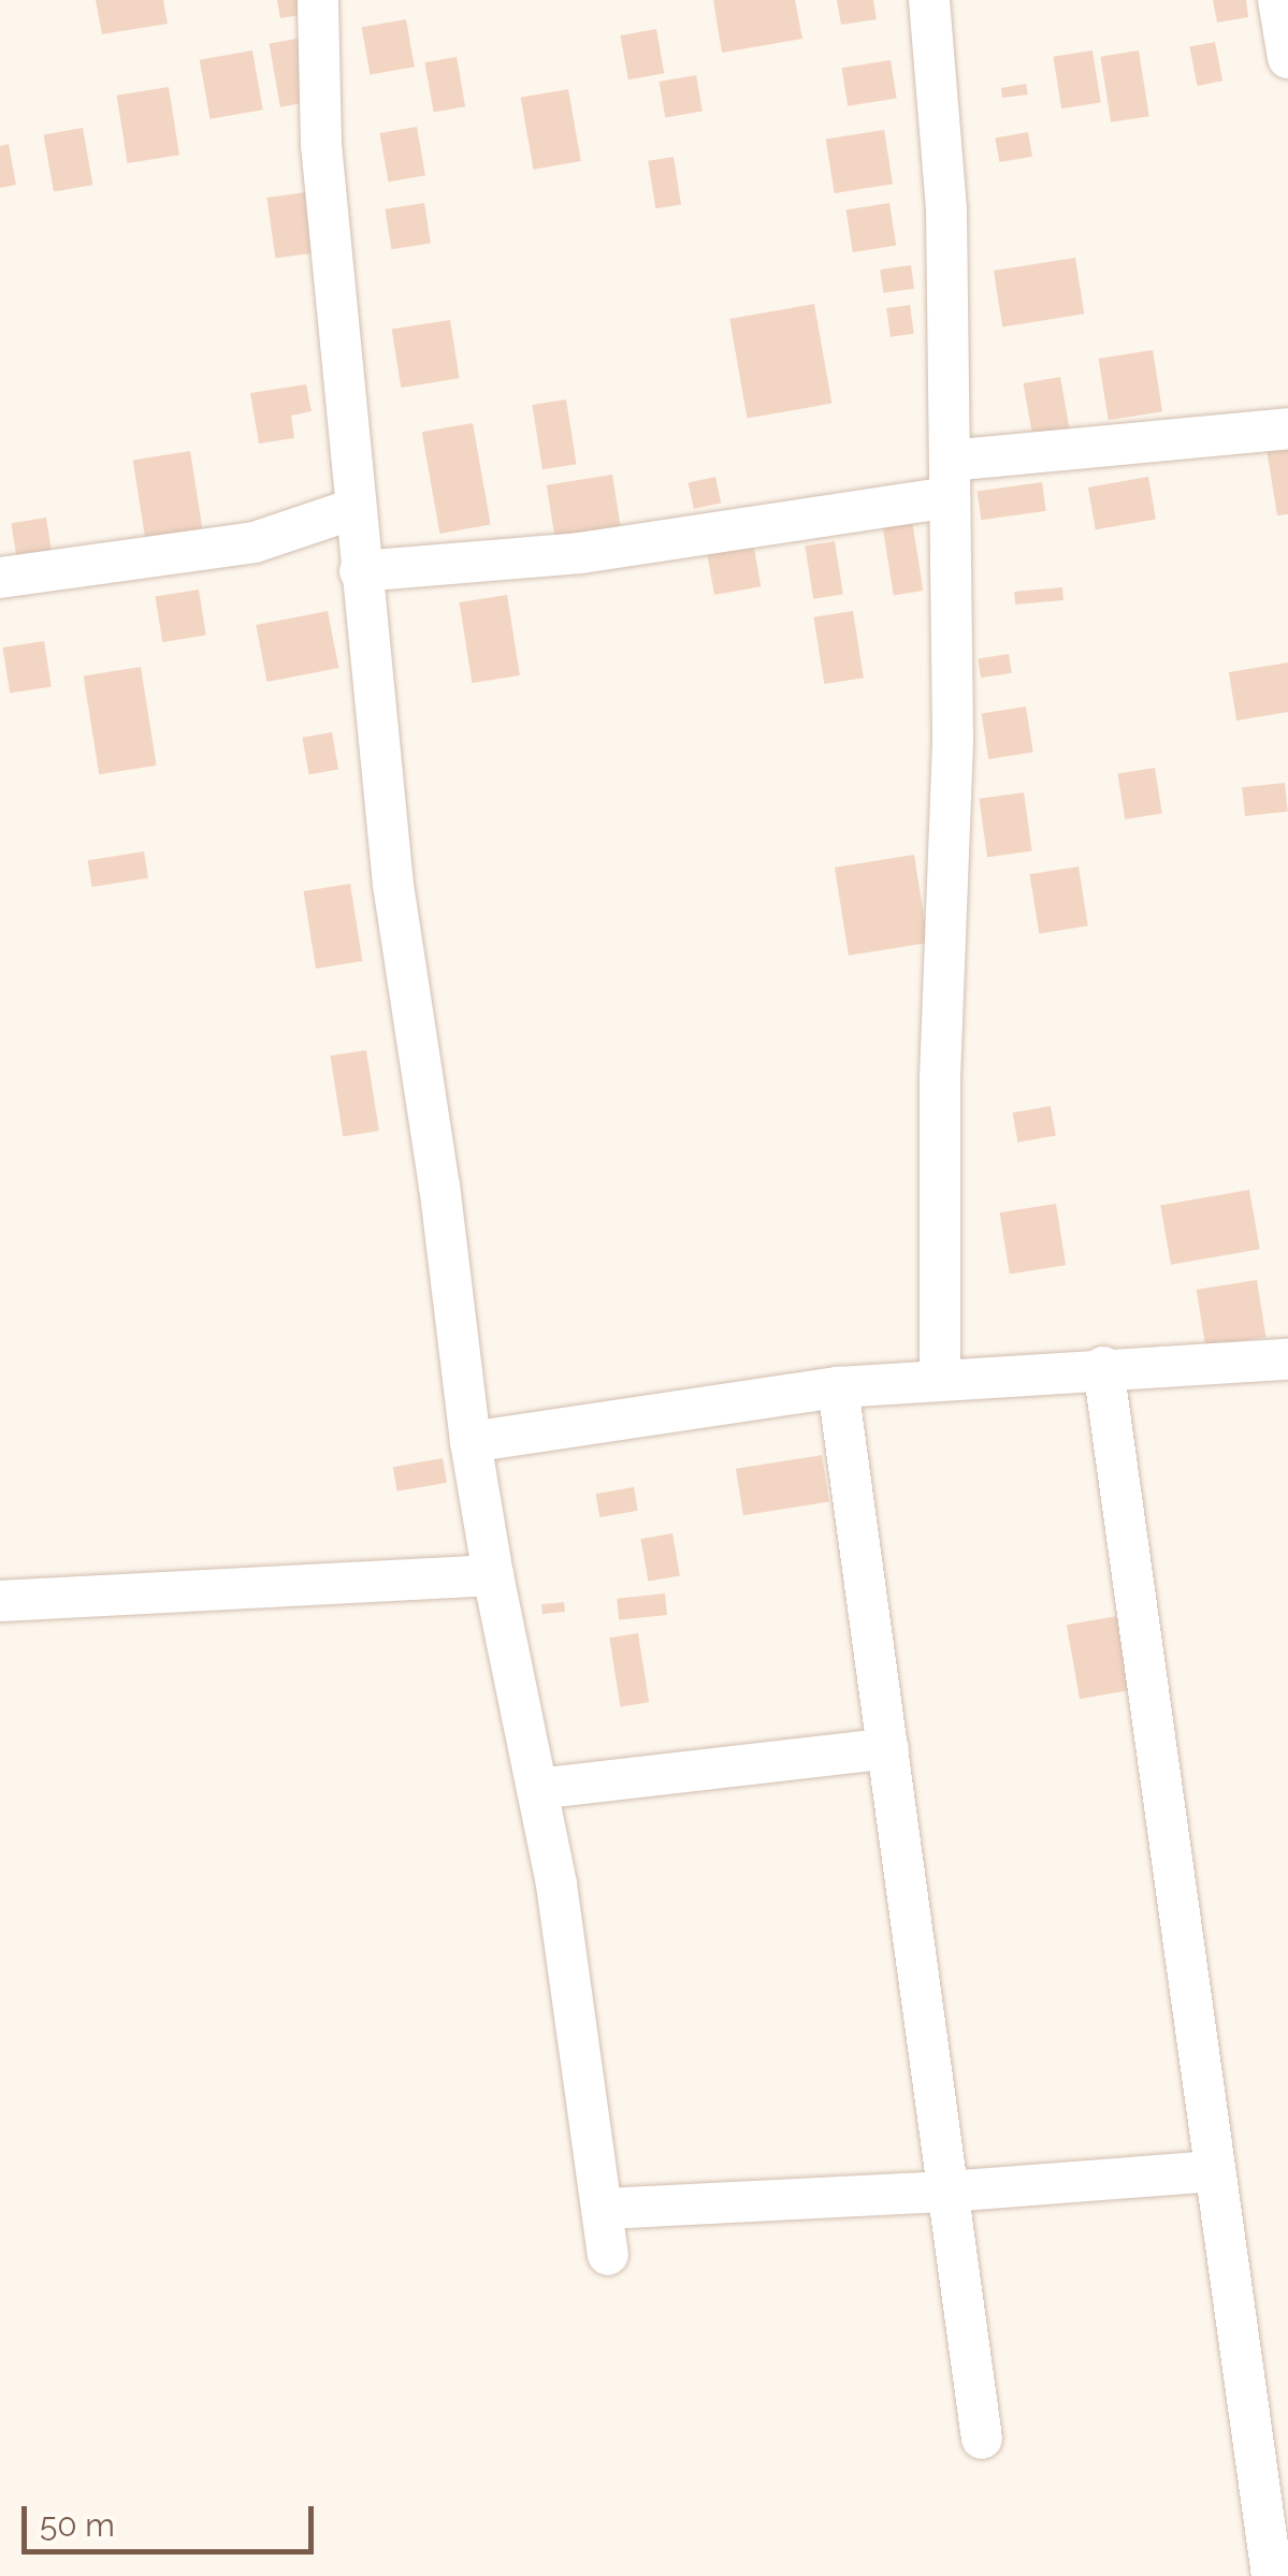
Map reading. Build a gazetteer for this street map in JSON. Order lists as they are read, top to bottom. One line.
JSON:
{"scale_bar":"50 m"}
